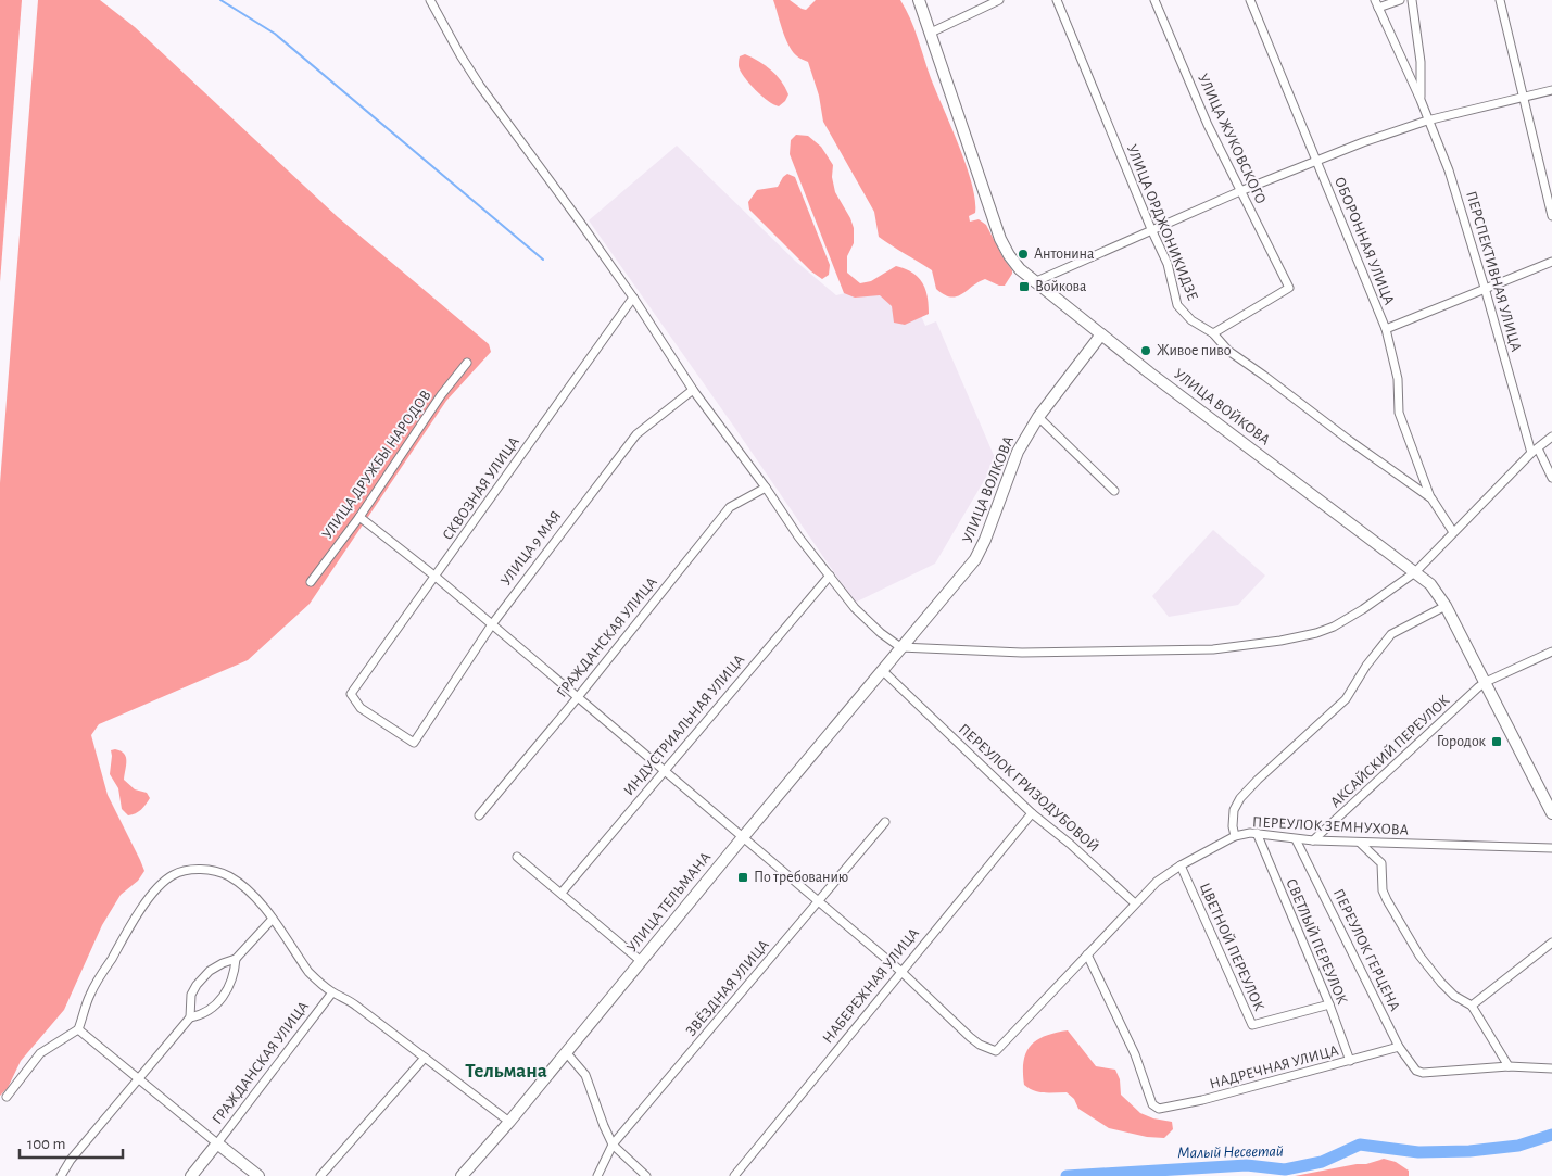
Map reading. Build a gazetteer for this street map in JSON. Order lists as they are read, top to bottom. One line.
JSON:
{"streets":{"street":["УЛИЦА ЖУКОВСКОГО","УЛИЦА ОРДЖОНИКИДЗЕ","ОБОРОННАЯ УЛИЦА","ПЕРСПЕКТИВНАЯ УЛИЦА","УЛИЦА ВОЙКОВА","УЛИЦА ДРУЖБЫ НАРОДОВ","СКВОЗНАЯ УЛИЦА","УЛИЦА ВОЛКОВА","УЛИЦА 9 МАЯ","ГРАЖДАНСКАЯ УЛИЦА","ИНДУСТРИАЛЬНАЯ УЛИЦА","АКСАЙСКИЙ ПЕРЕУЛОК","ПЕРЕУЛОК ГРИЗОДУБОВОЙ","ПЕРЕУЛОК ЗЕМНУХОВА","УЛИЦА ТЕЛЬМАНА","СВЕТЛЫЙ ПЕРЕУЛОК","ЦВЕТНОЙ ПЕРЕУЛОК","ПЕРЕУЛОК ГЕРЦЕНА","НАБЕРЕЖНАЯ УЛИЦА","ЗВЁЗДНАЯ УЛИЦА","НАДРЕЧНАЯ УЛИЦА"]},"crossings":[["УЛИЦА ЖУКОВСКОГО","УЛИЦА ОРДЖОНИКИДЗЕ"],["УЛИЦА ОРДЖОНИКИДЗЕ","ОБОРОННАЯ УЛИЦА"],["УЛИЦА ВОЙКОВА","УЛИЦА ВОЛКОВА"],["УЛИЦА ВОЙКОВА","АКСАЙСКИЙ ПЕРЕУЛОК"],["СКВОЗНАЯ УЛИЦА","УЛИЦА 9 МАЯ"],["УЛИЦА ВОЛКОВА","УЛИЦА ТЕЛЬМАНА"],["АКСАЙСКИЙ ПЕРЕУЛОК","ПЕРЕУЛОК ЗЕМНУХОВА"],["ПЕРЕУЛОК ГРИЗОДУБОВОЙ","ПЕРЕУЛОК ЗЕМНУХОВА"],["ПЕРЕУЛОК ГРИЗОДУБОВОЙ","УЛИЦА ТЕЛЬМАНА"],["ПЕРЕУЛОК ГРИЗОДУБОВОЙ","НАБЕРЕЖНАЯ УЛИЦА"],["ПЕРЕУЛОК ЗЕМНУХОВА","СВЕТЛЫЙ ПЕРЕУЛОК"],["ПЕРЕУЛОК ЗЕМНУХОВА","ЦВЕТНОЙ ПЕРЕУЛОК"],["ПЕРЕУЛОК ЗЕМНУХОВА","ПЕРЕУЛОК ГЕРЦЕНА"],["ПЕРЕУЛОК ЗЕМНУХОВА","НАБЕРЕЖНАЯ УЛИЦА"],["ПЕРЕУЛОК ЗЕМНУХОВА","НАДРЕЧНАЯ УЛИЦА"],["СВЕТЛЫЙ ПЕРЕУЛОК","ЦВЕТНОЙ ПЕРЕУЛОК"],["СВЕТЛЫЙ ПЕРЕУЛОК","НАДРЕЧНАЯ УЛИЦА"],["ПЕРЕУЛОК ГЕРЦЕНА","НАДРЕЧНАЯ УЛИЦА"]],"districts":["Тельмана"],"water":["Малый Несветай"],"places":{"other":["Антонина","Живое пиво"],"transit":["Войкова","Городок","По требованию"]},"scale_bar":"100 m"}
